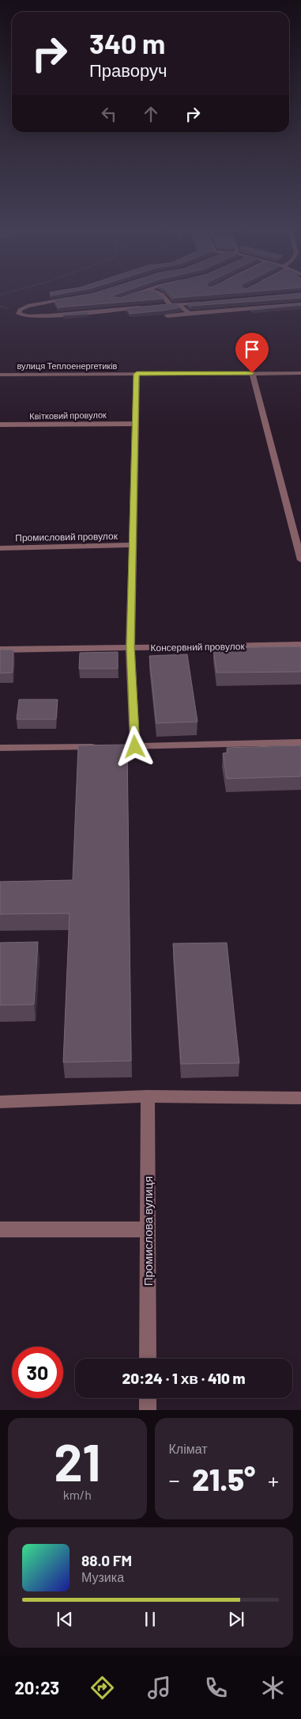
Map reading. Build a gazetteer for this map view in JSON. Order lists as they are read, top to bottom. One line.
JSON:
{"streets":{"street":["вулиця Теплоенергетиків","Квітковий провулок","Промисловий провулок","Консервний провулок","Промислова вулиця"]},"page":{"turn":["340 m","Праворуч"],"limit":"30","trip":"20:24 · 1 хв · 410 m","tile":[["21","km/h"],"Клімат"],"heat":["−","21.5°","+"],"song":["88.0 FM","Музика"],"tabs":"20:23"}}
